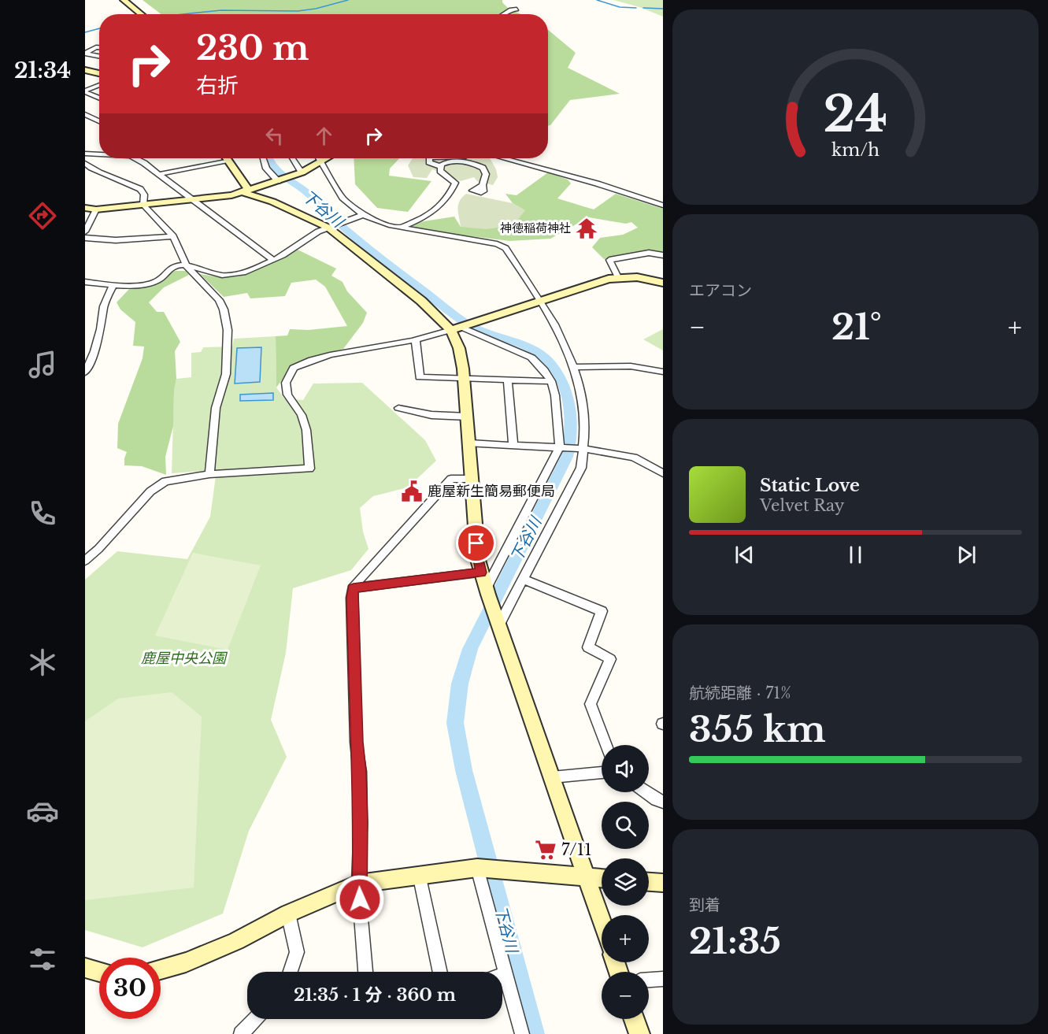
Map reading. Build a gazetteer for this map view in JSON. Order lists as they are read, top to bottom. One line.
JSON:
{"water":["下谷川"],"parks":["鹿屋中央公園"],"places":{"temple":["神徳稲荷神社"],"public building":["鹿屋新生簡易郵便局"],"supermarket":["7/11"]},"page":{"tabs":"21:34","turn":["230 m","右折"],"tile":["エアコン",["航続距離 · 71%","355 km"],["到着","21:35"]],"heat":["−","21°","+"],"song":["Static Love","Velvet Ray"],"map_buttons":["+","−"],"limit":"30","trip":"21:35 · 1 分 · 360 m","gauge":["24","km/h"]}}
